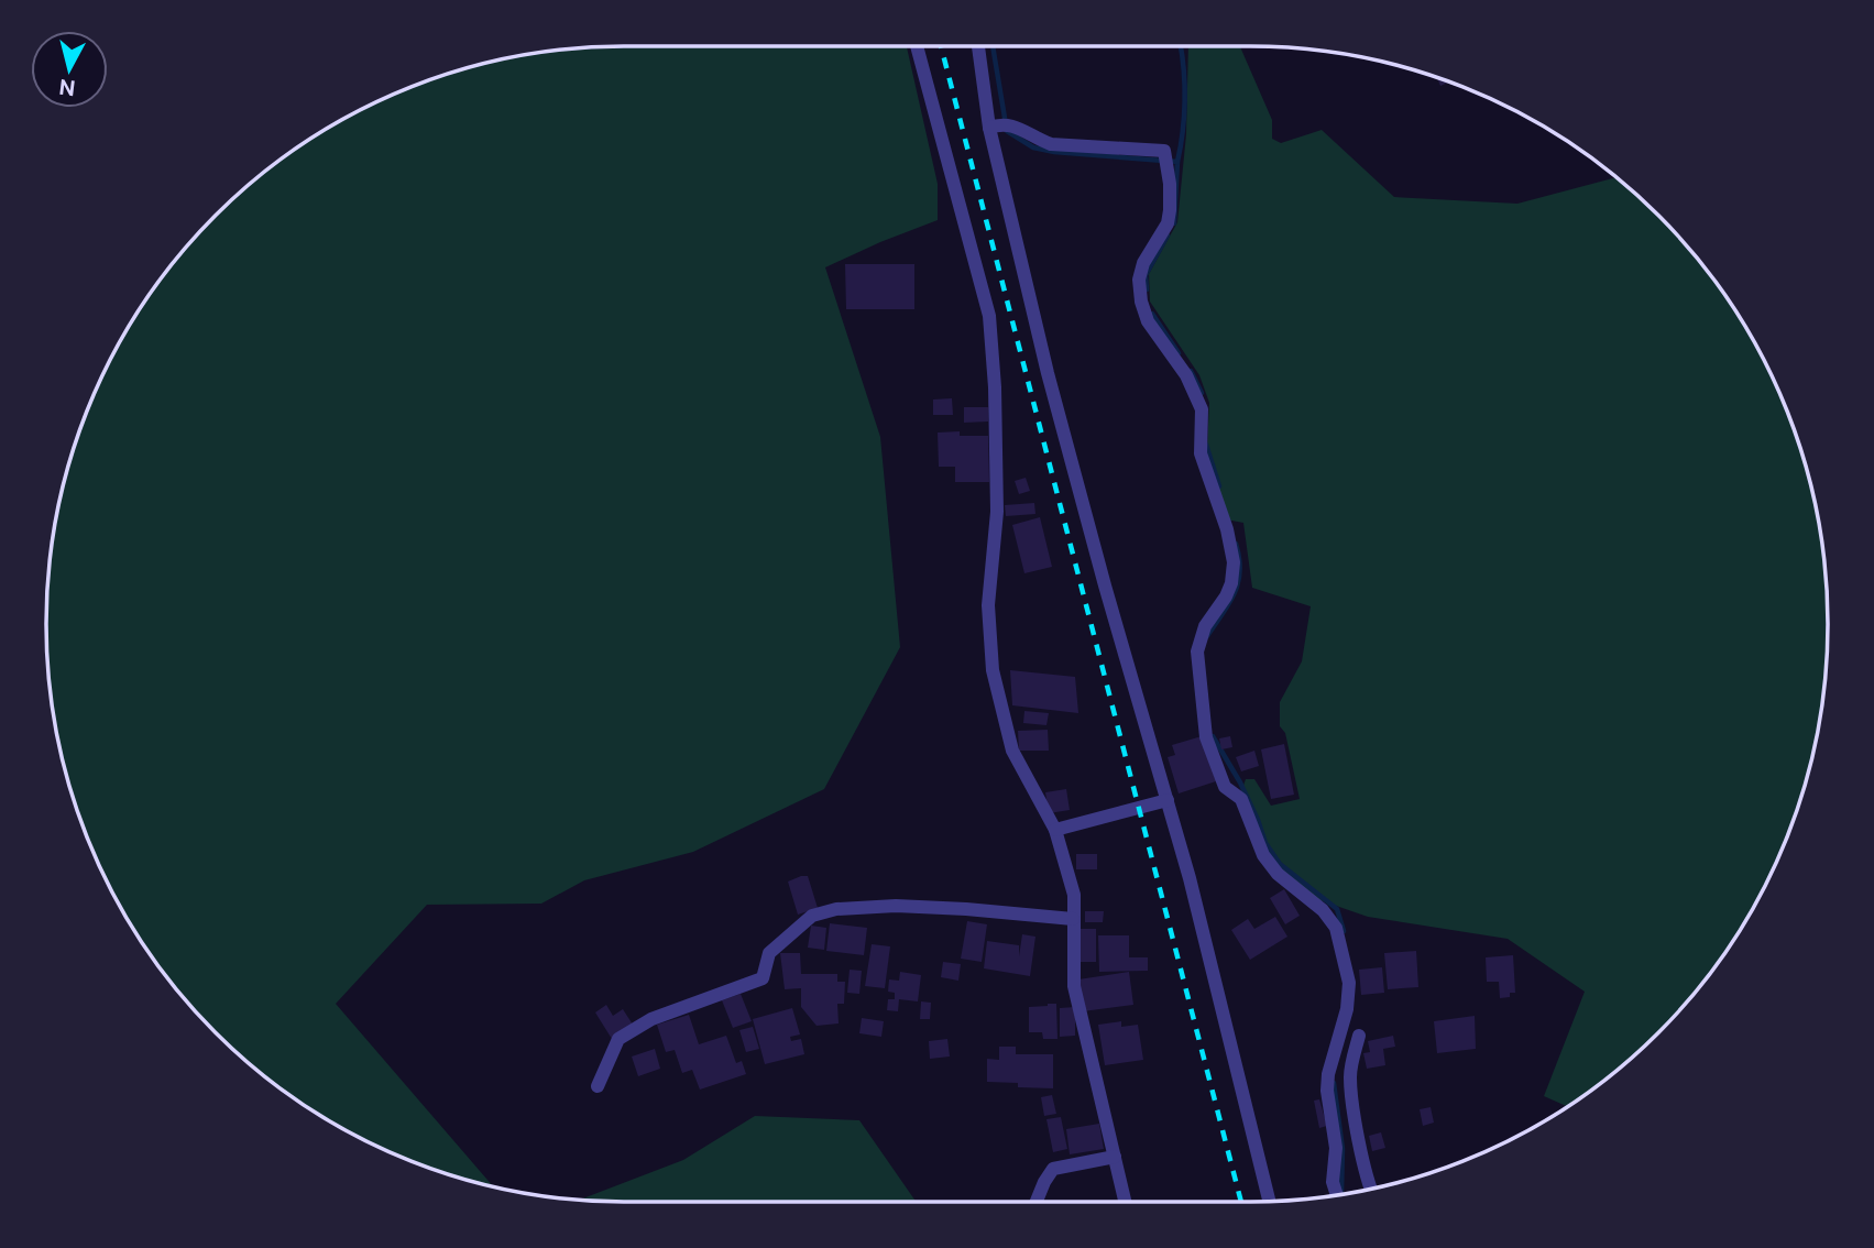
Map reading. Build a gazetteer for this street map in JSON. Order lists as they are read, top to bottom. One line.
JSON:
{"north":"bottom"}
